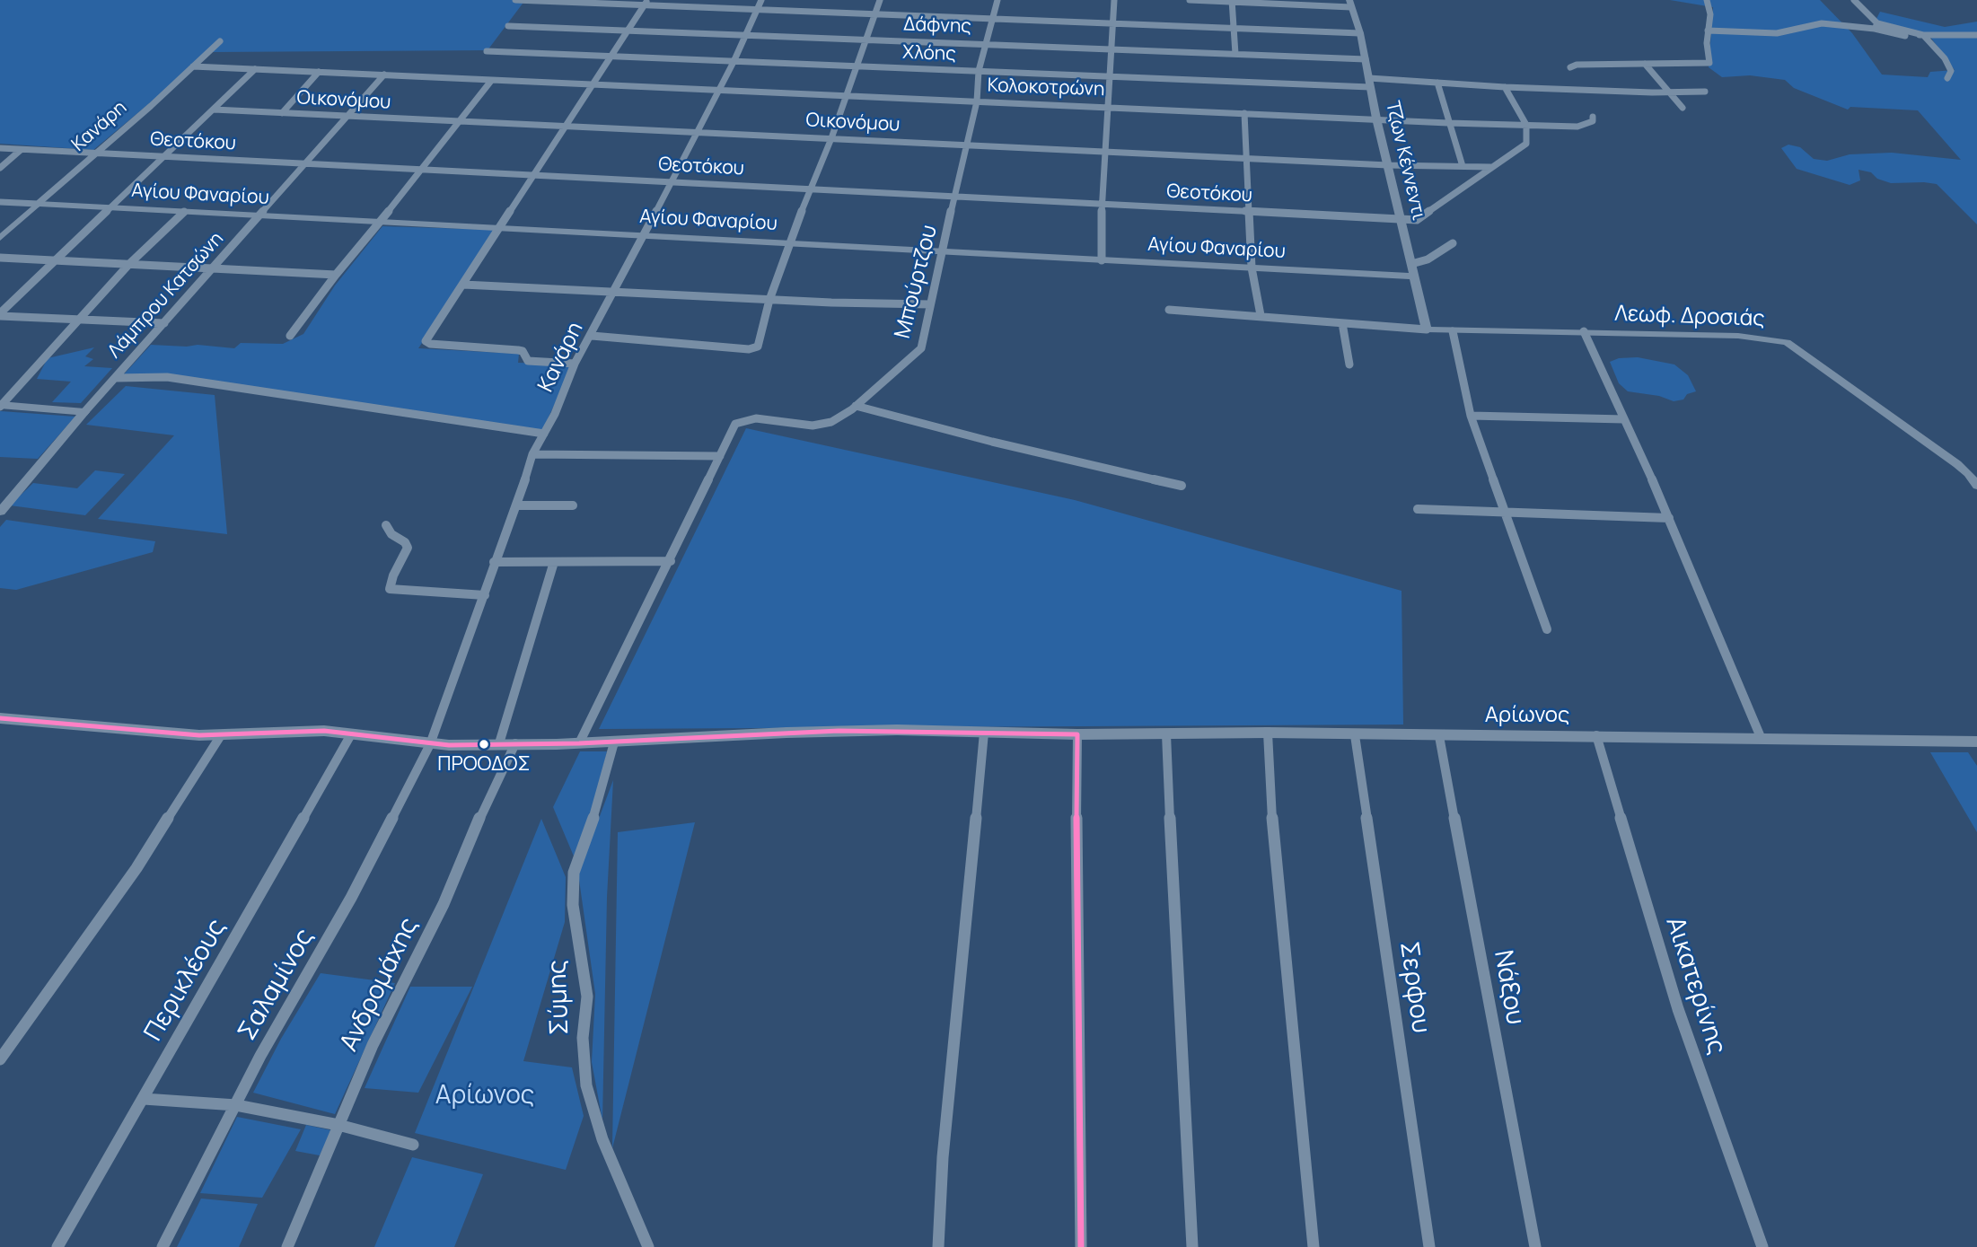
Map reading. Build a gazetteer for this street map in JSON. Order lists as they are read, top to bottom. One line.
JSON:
{"streets":{"street":["Δάφνης","Χλόης","Κολοκοτρώνη","Οικονόμου","Κανάρη","Θεοτόκου","Τζων Κέννεντι","Αγίου Φαναρίου","Μπούρτζου","Λάμπρου Κατσώνη","Λεωφ. Δροσιάς","Αρίωνος","Περικλέους","Σαλαμίνος","Ανδρομάχης","Αικατερίνης","Σερφου","Νάξου","Σύμης"]},"crossings":[["Δάφνης","Κανάρη"],["Δάφνης","Τζων Κέννεντι"],["Δάφνης","Μπούρτζου"],["Χλόης","Κανάρη"],["Χλόης","Τζων Κέννεντι"],["Χλόης","Μπούρτζου"],["Κολοκοτρώνη","Κανάρη"],["Κολοκοτρώνη","Θεοτόκου"],["Κολοκοτρώνη","Τζων Κέννεντι"],["Κολοκοτρώνη","Μπούρτζου"],["Κολοκοτρώνη","Λάμπρου Κατσώνη"],["Οικονόμου","Κανάρη"],["Οικονόμου","Θεοτόκου"],["Οικονόμου","Τζων Κέννεντι"],["Οικονόμου","Μπούρτζου"],["Οικονόμου","Λάμπρου Κατσώνη"],["Κανάρη","Θεοτόκου"],["Κανάρη","Αγίου Φαναρίου"],["Κανάρη","Αρίωνος"],["Κανάρη","Σαλαμίνος"],["Θεοτόκου","Τζων Κέννεντι"],["Θεοτόκου","Μπούρτζου"],["Θεοτόκου","Λάμπρου Κατσώνη"],["Τζων Κέννεντι","Αγίου Φαναρίου"],["Τζων Κέννεντι","Λεωφ. Δροσιάς"],["Αγίου Φαναρίου","Μπούρτζου"],["Αγίου Φαναρίου","Λάμπρου Κατσώνη"],["Μπούρτζου","Αρίωνος"],["Αρίωνος","Περικλέους"],["Αρίωνος","Σαλαμίνος"],["Αρίωνος","Ανδρομάχης"],["Αρίωνος","Αικατερίνης"],["Αρίωνος","Σερφου"],["Αρίωνος","Νάξου"],["Αρίωνος","Σύμης"]],"parks":["Αρίωνος"],"places":["ΠΡΟΟΔΟΣ"]}
